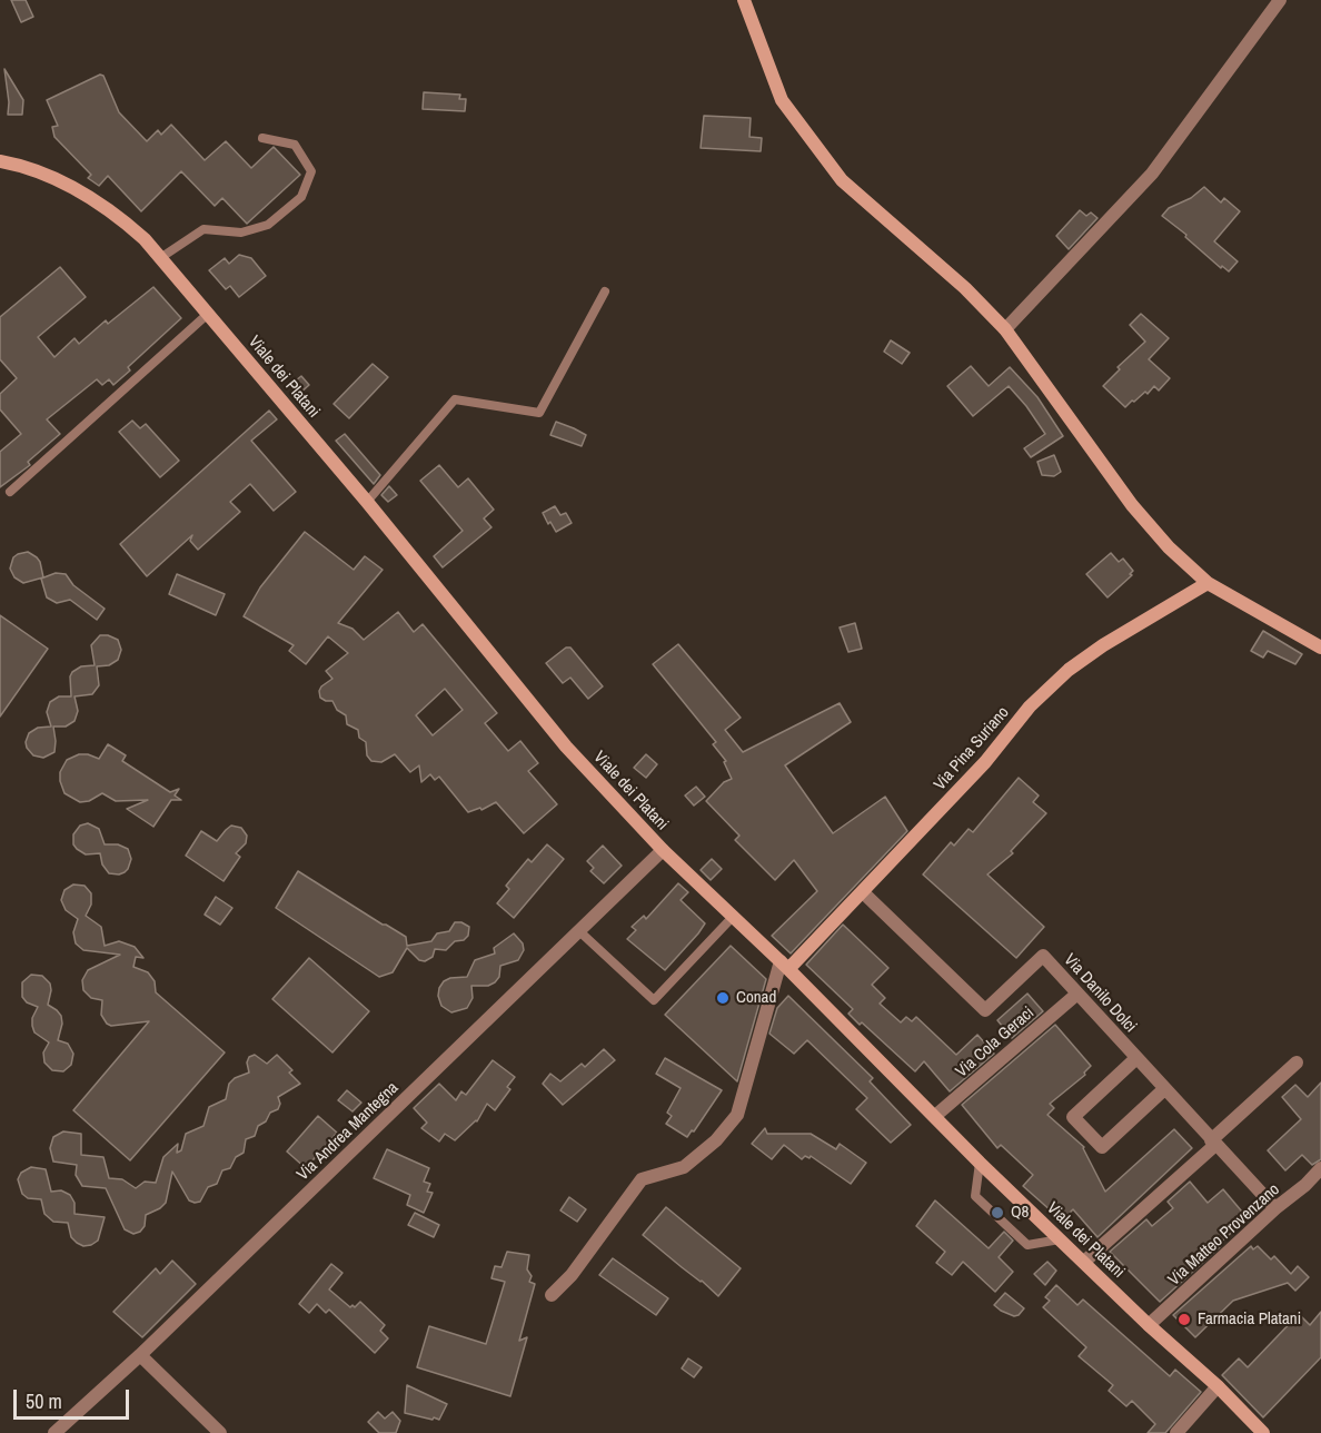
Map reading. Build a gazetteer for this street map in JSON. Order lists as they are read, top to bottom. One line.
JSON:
{"streets":{"street":["Viale dei Platani","Via Pina Suriano","Via Danilo Dolci","Via Cola Geraci","Via Andrea Mantegna","Via Matteo Provenzano"]},"crossings":[["Viale dei Platani","Via Pina Suriano"],["Viale dei Platani","Via Cola Geraci"],["Viale dei Platani","Via Andrea Mantegna"],["Viale dei Platani","Via Matteo Provenzano"],["Via Pina Suriano","Via Danilo Dolci"],["Via Danilo Dolci","Via Cola Geraci"],["Via Danilo Dolci","Via Matteo Provenzano"]],"places":["Conad","Q8","Farmacia Platani"],"scale_bar":"50 m"}
